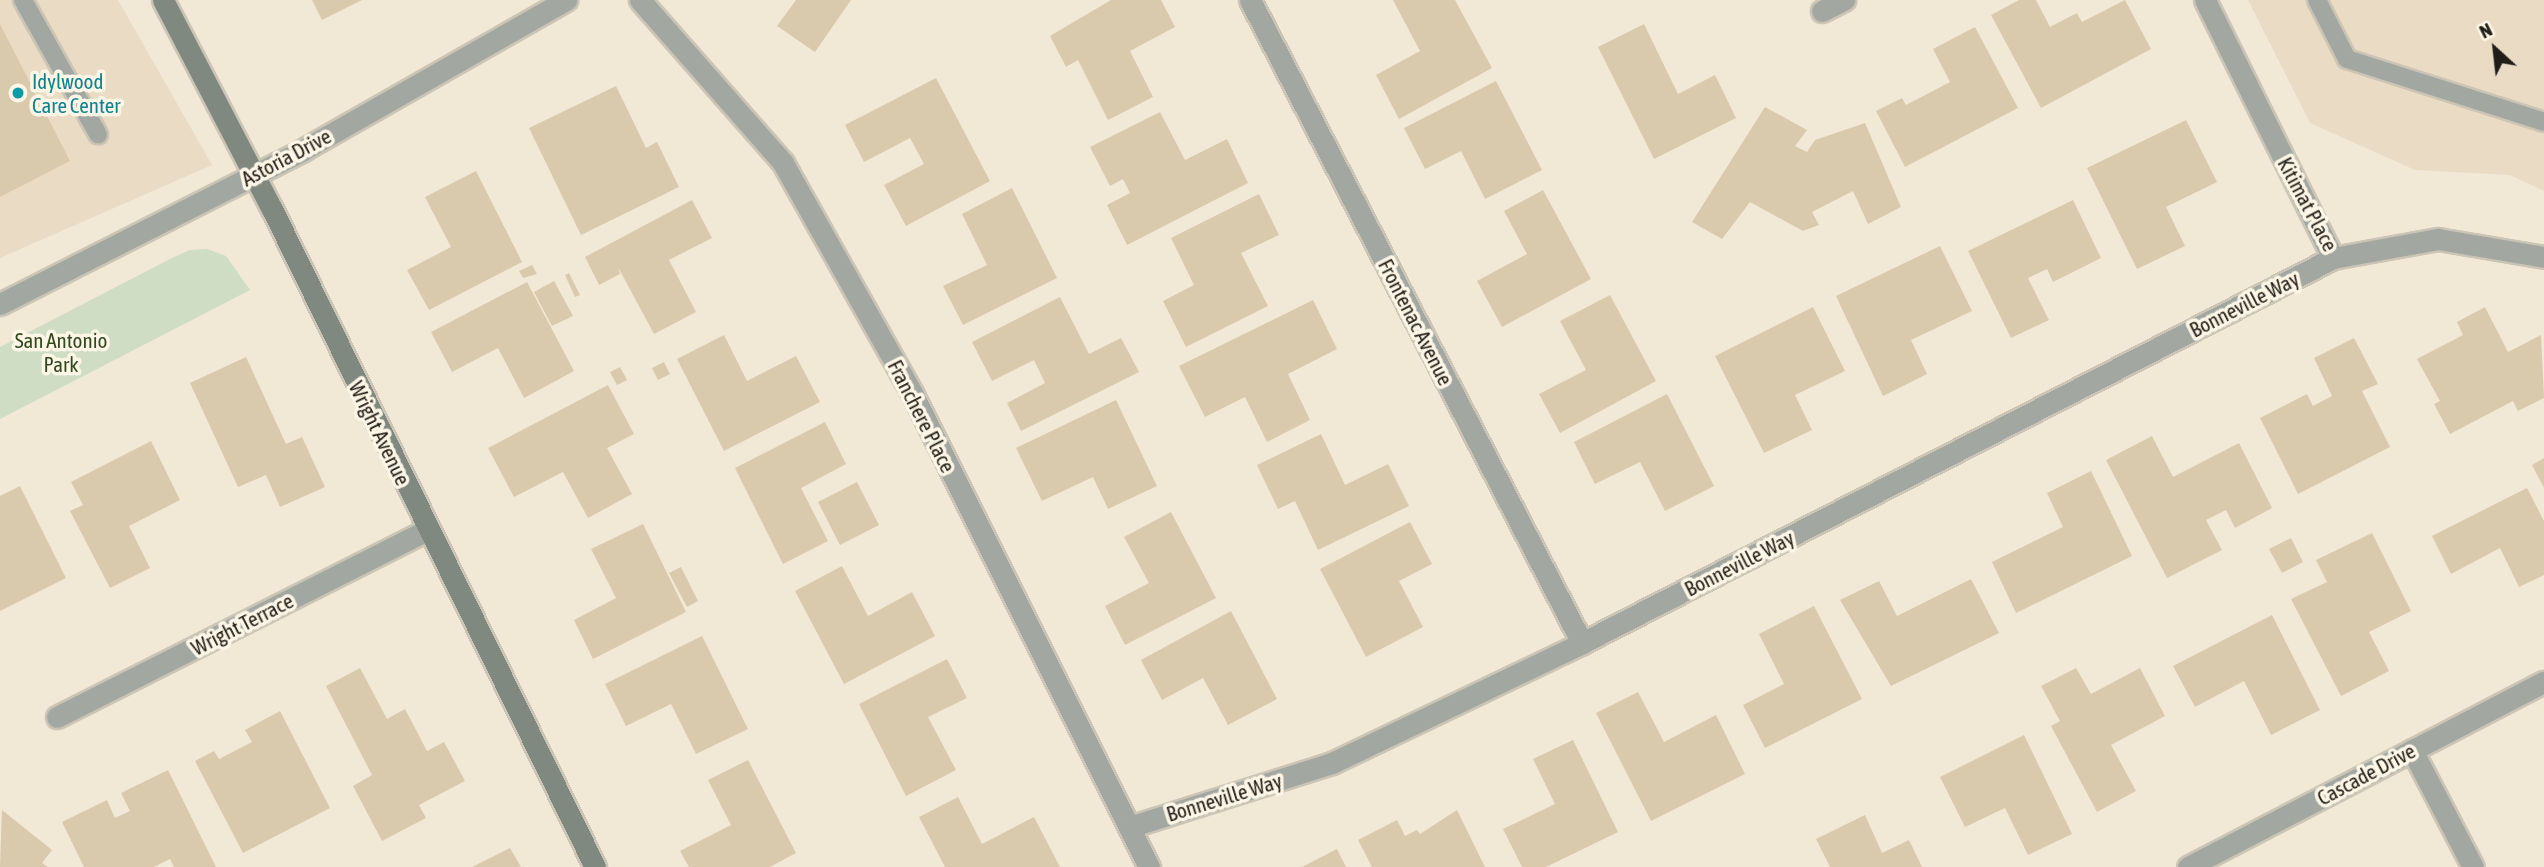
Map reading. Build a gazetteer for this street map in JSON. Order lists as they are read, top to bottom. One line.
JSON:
{"streets":{"street":["Astoria Drive","Kitimat Place","Bonneville Way","Frontenac Avenue","Franchere Place","Wright Avenue","Wright Terrace","Cascade Drive"]},"crossings":[["Astoria Drive","Wright Avenue"],["Kitimat Place","Bonneville Way"],["Bonneville Way","Frontenac Avenue"],["Bonneville Way","Franchere Place"],["Wright Avenue","Wright Terrace"]],"parks":["San Antonio Park"],"places":["Idylwood Care Center"],"north":"top left"}
